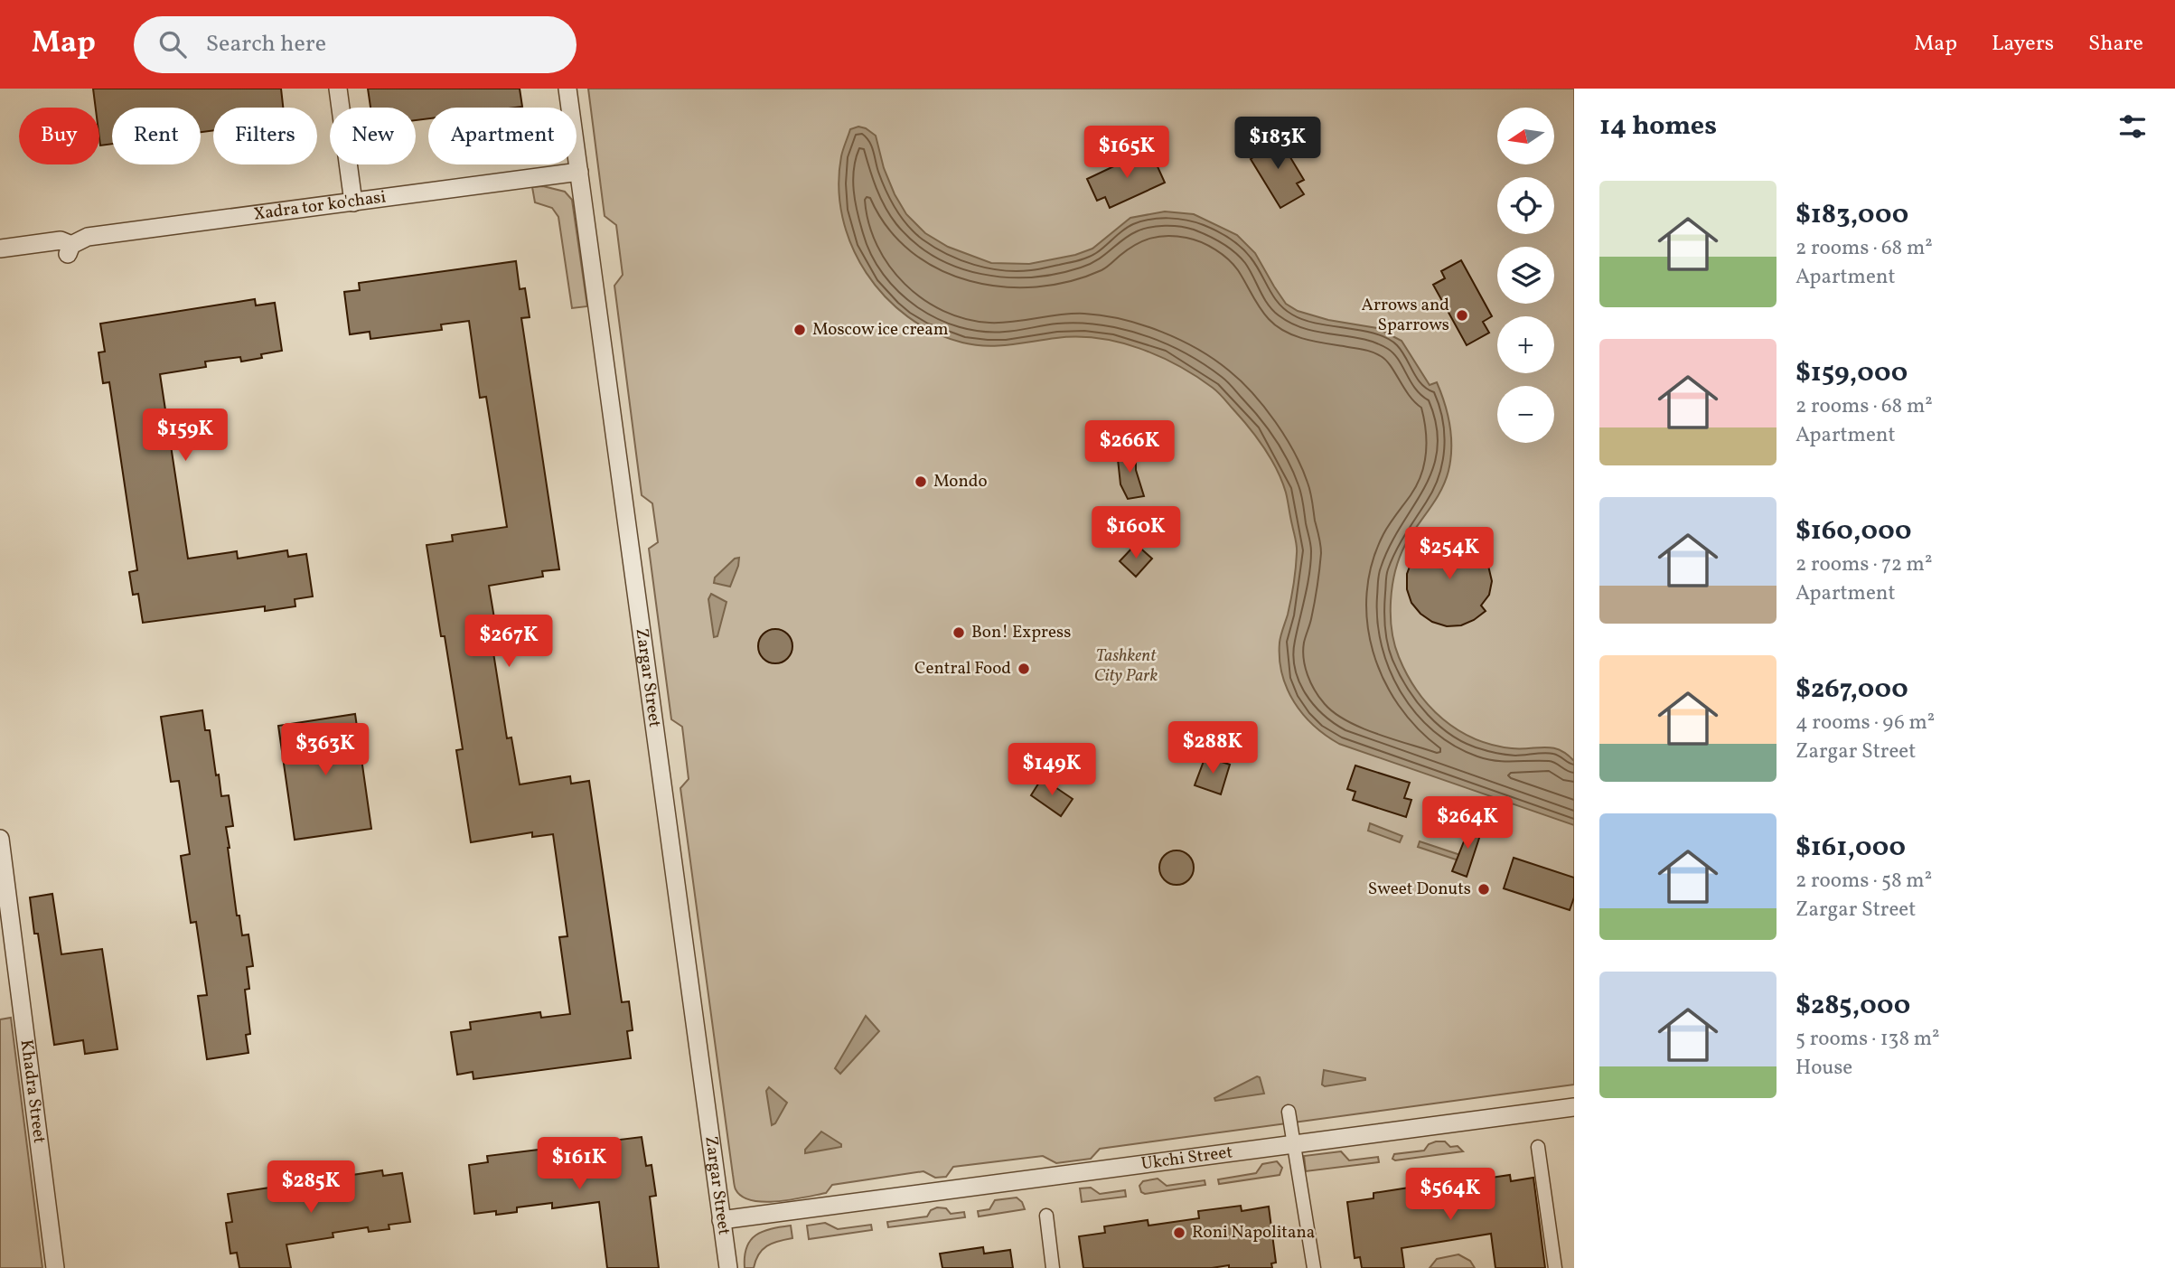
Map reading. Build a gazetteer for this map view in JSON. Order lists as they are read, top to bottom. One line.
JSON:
{"streets":{"street":["Xadra tor ko'chasi","Zargar Street","Khadra Street","Ukchi Street"]},"crossings":[["Xadra tor ko'chasi","Zargar Street"],["Zargar Street","Ukchi Street"]],"parks":["Tashkent City Park"],"places":["Arrows and Sparrows","Moscow ice cream","Mondo","Bon! Express","Central Food","Sweet Donuts","Roni Napolitana"],"north":"left","page":{"header":"Map","search":"Search here","nav":["Map","Layers","Share"],"heading":"14 homes","map_buttons":["+","−"],"chip":["Buy","Rent","Filters","New","Apartment"],"price":["$183K","$165K","$159K","$266K","$160K","$254K","$267K","$288K","$363K","$149K","$264K","$161K","$285K","$564K"],"list":[{"name":"$183,000","note":"2 rooms · 68 m² · Apartment"},{"name":"$159,000","note":"2 rooms · 68 m² · Apartment"},{"name":"$160,000","note":"2 rooms · 72 m² · Apartment"},{"name":"$267,000","note":"4 rooms · 96 m² · Zargar Street"},{"name":"$161,000","note":"2 rooms · 58 m² · Zargar Street"},{"name":"$285,000","note":"5 rooms · 138 m² · House"}]}}
